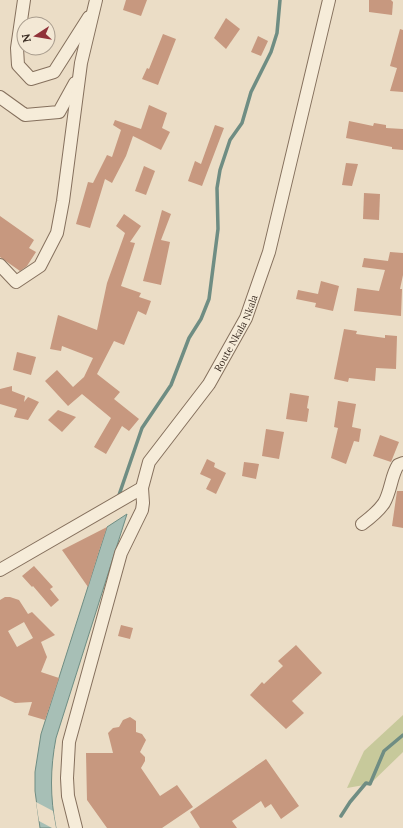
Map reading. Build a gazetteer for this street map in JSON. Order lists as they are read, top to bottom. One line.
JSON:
{"streets":{"street":["Route Nkala Nkala"]},"north":"left"}
